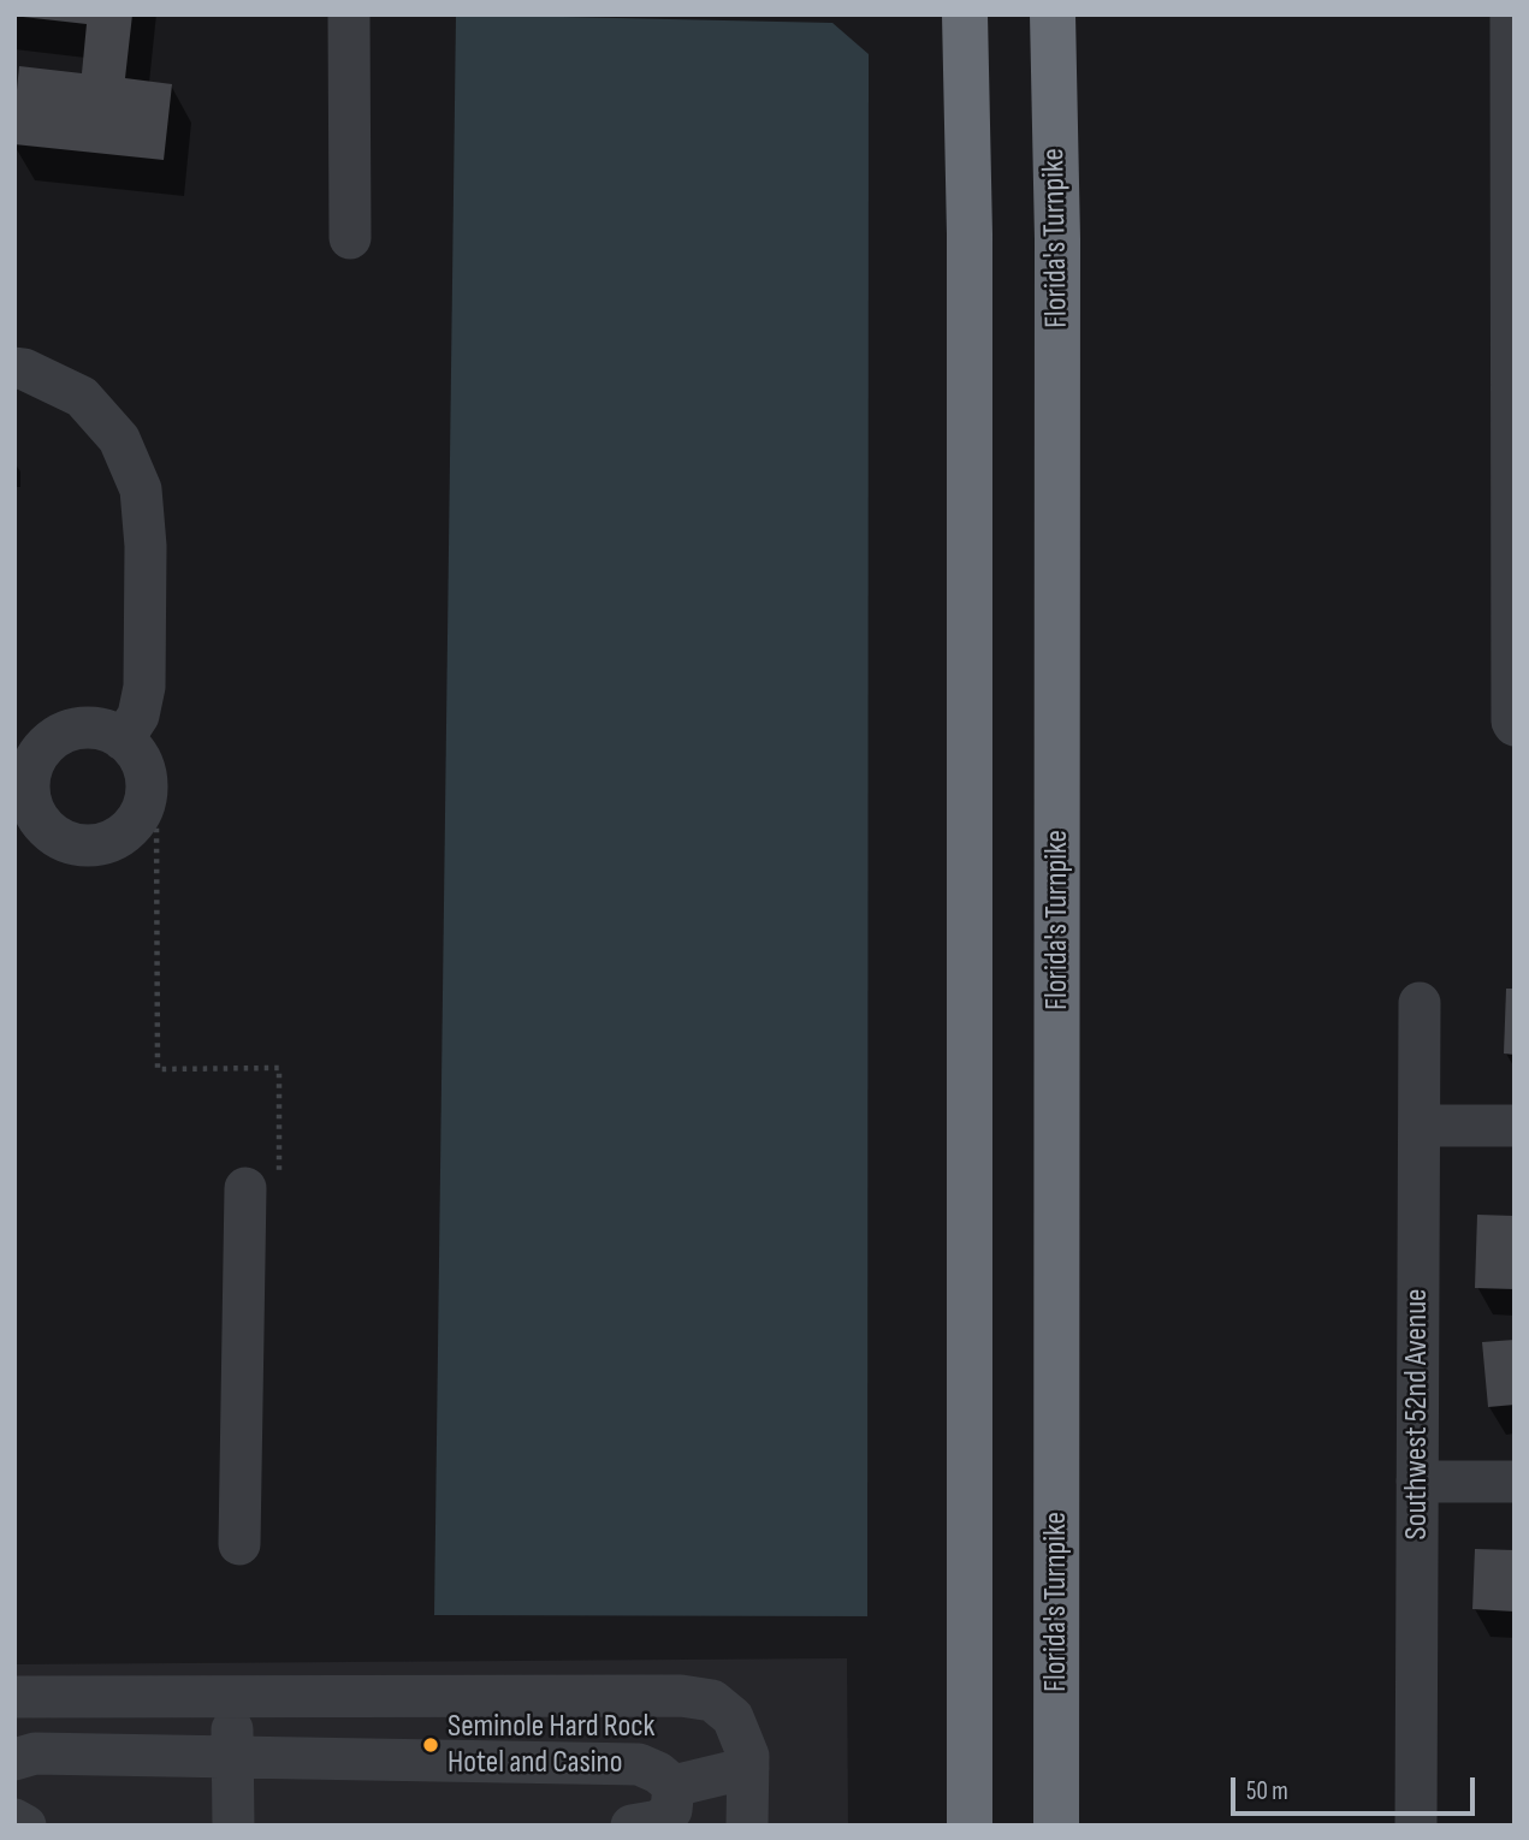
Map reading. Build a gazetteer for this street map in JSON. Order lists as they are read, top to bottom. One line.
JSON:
{"streets":{"highway":["Florida's Turnpike"],"street":["Southwest 52nd Avenue"]},"places":["Seminole Hard Rock Hotel and Casino"],"scale_bar":"50 m"}
